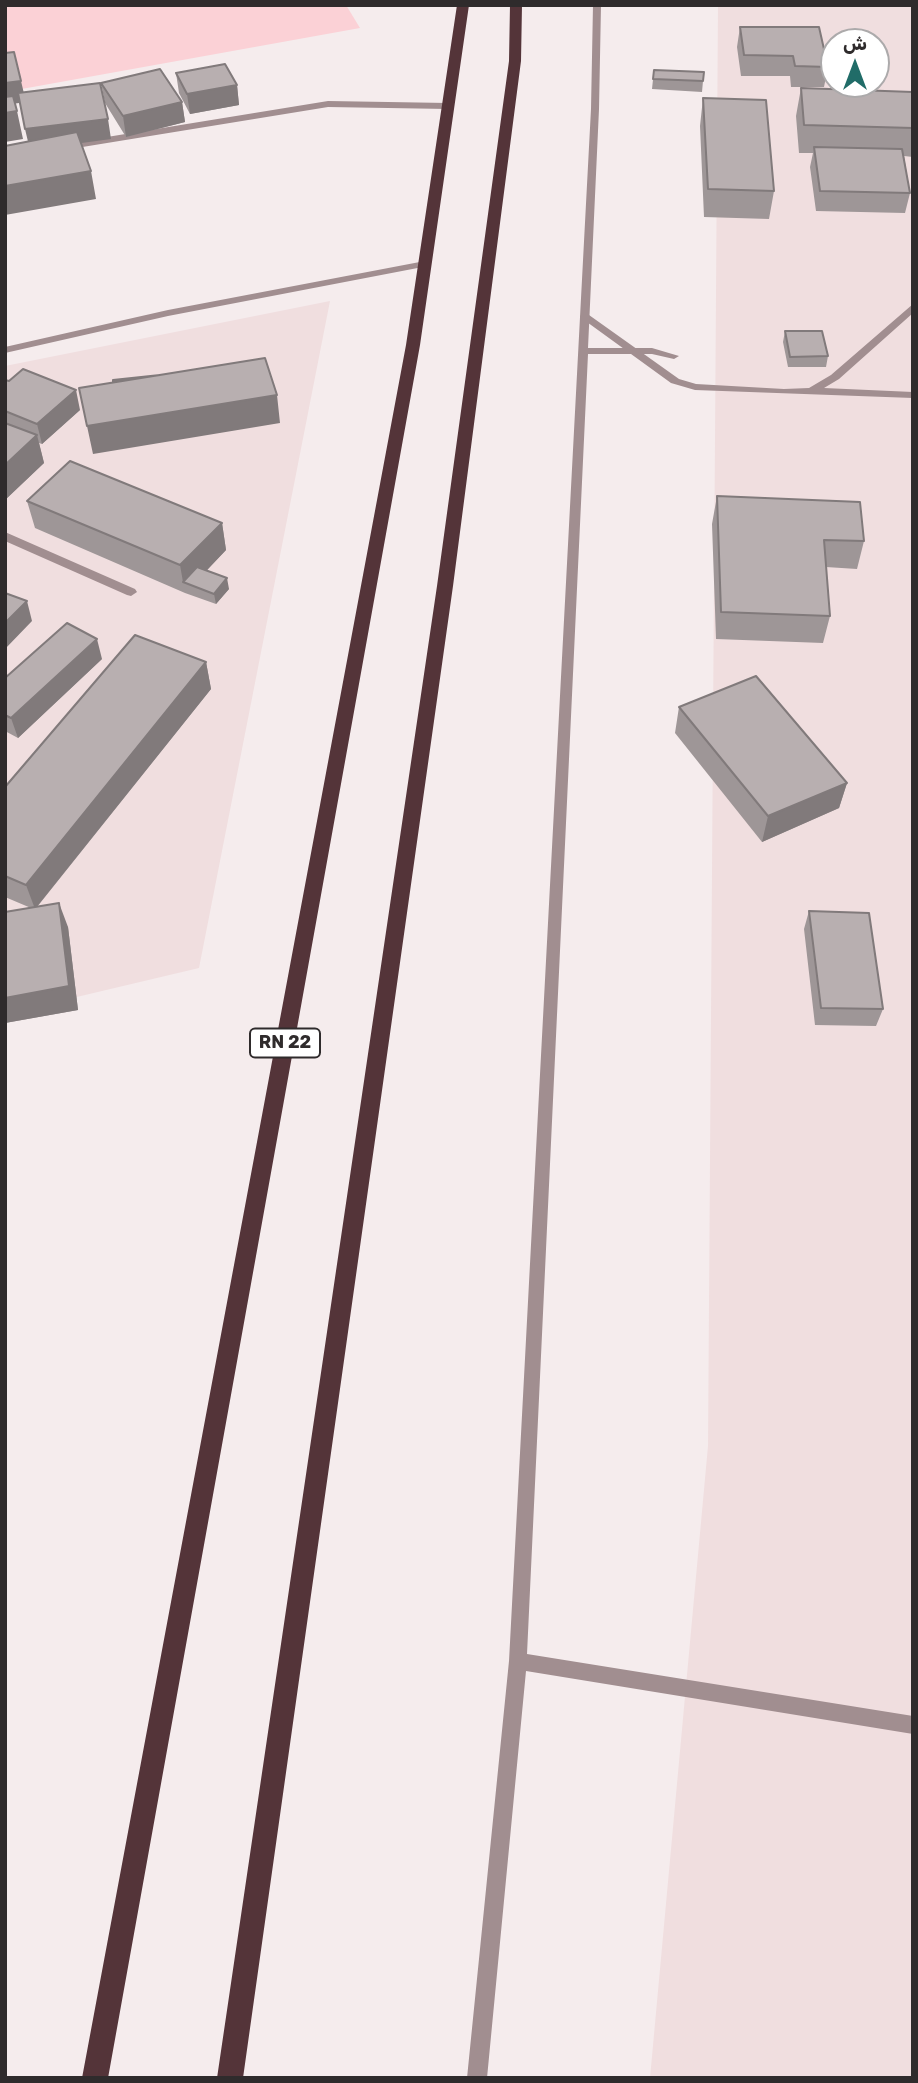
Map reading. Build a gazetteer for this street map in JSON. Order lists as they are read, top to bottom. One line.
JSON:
{"streets":{"highway":["RN 22"]},"north":"top"}
